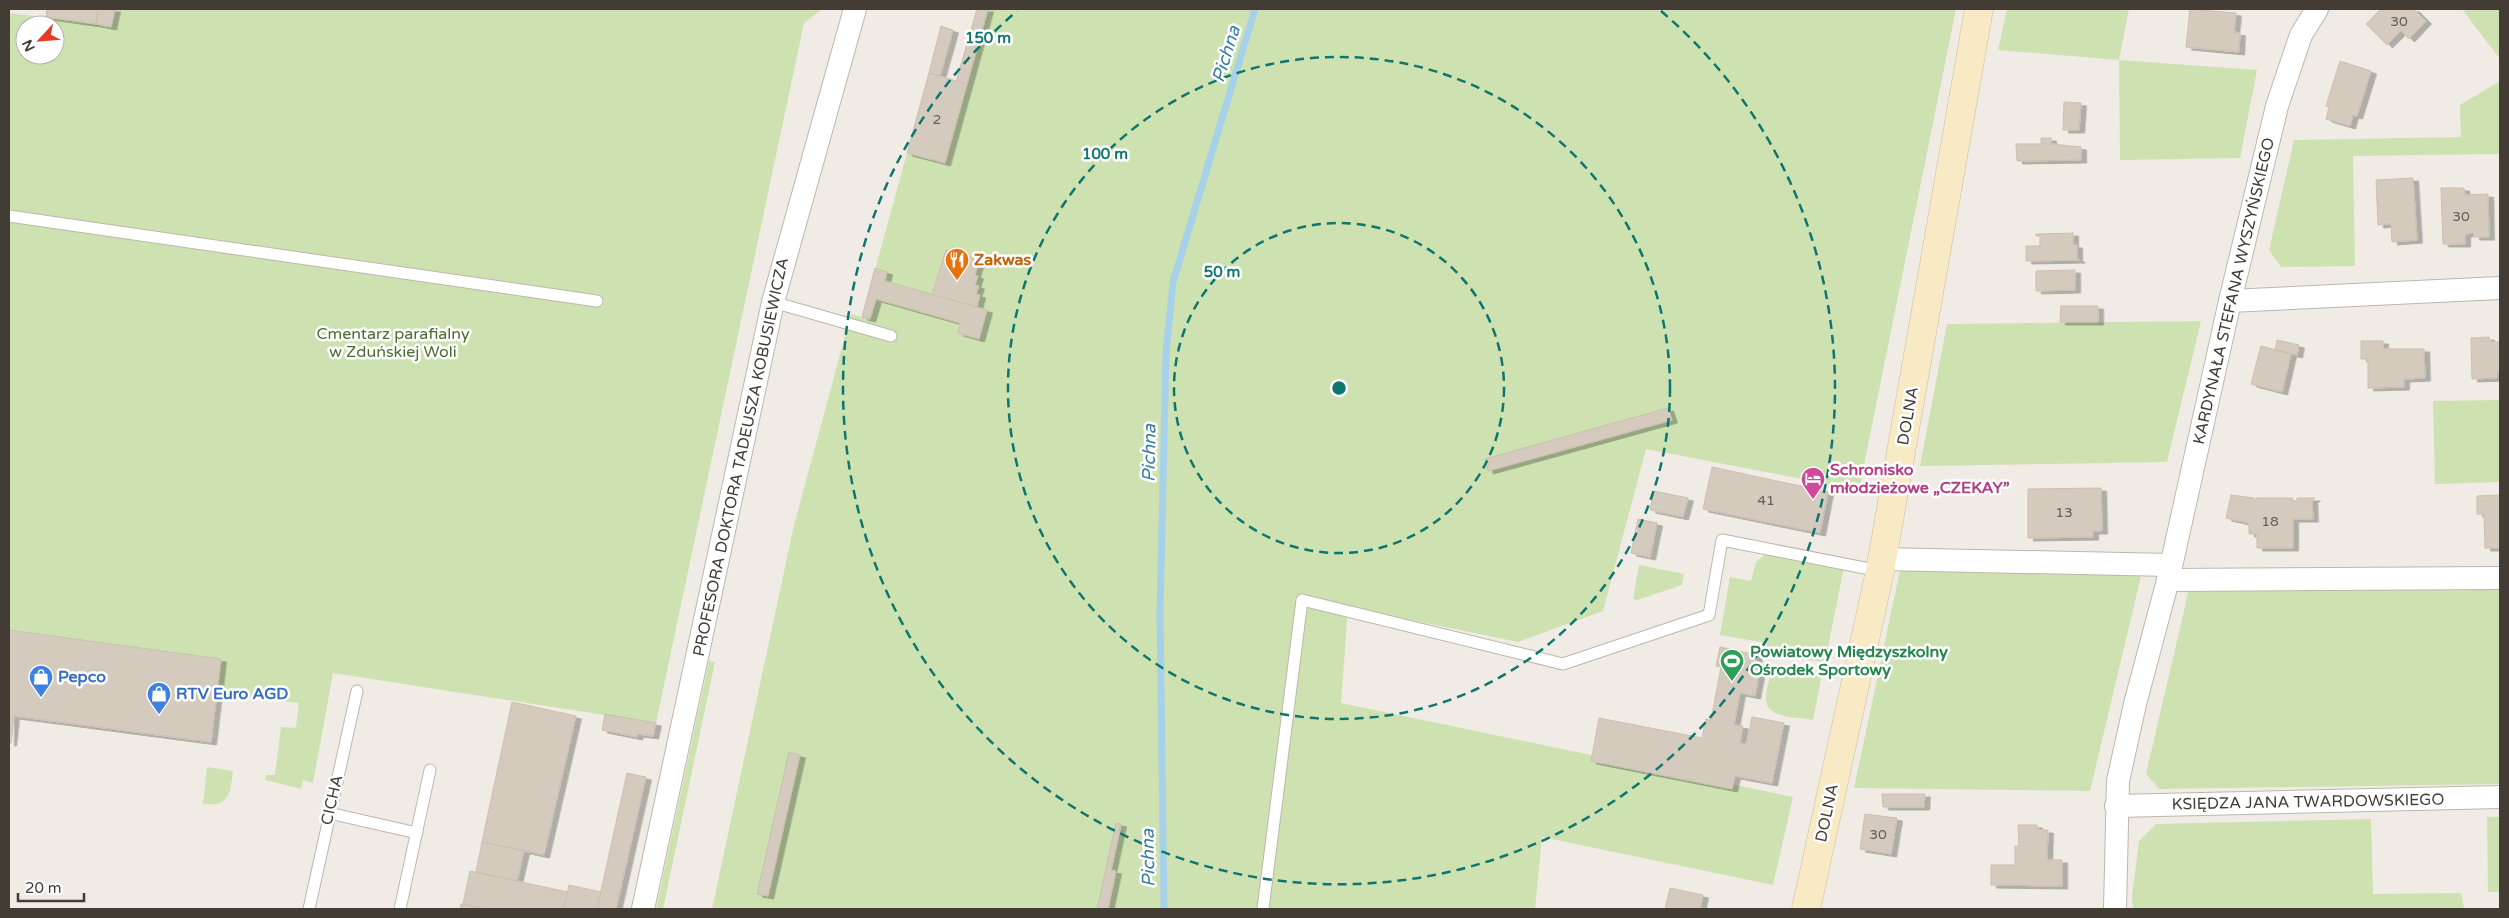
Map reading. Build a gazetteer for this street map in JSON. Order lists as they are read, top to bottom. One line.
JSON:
{"streets":{"street":["KARDYNAŁA STEFANA WYSZYŃSKIEGO","DOLNA","PROFESORA DOKTORA TADEUSZA KOBUSIEWICZA","KSIĘDZA JANA TWARDOWSKIEGO"],"lane":["CICHA"]},"crossings":[["KARDYNAŁA STEFANA WYSZYŃSKIEGO","KSIĘDZA JANA TWARDOWSKIEGO"]],"water":["Pichna"],"parks":["Cmentarz parafialny w Zduńskiej Woli"],"places":{"restaurant":["Zakwas"],"hotel":["Schronisko młodzieżowe „CZEKAY”"],"sports":["Powiatowy Międzyszkolny Ośrodek Sportowy"],"shop":["Pepco","RTV Euro AGD"]},"house_numbers":["30","2","30","41","13","18","30"],"scale_bar":"20 m","north":"bottom left","rings":["150 m","100 m","50 m"]}
